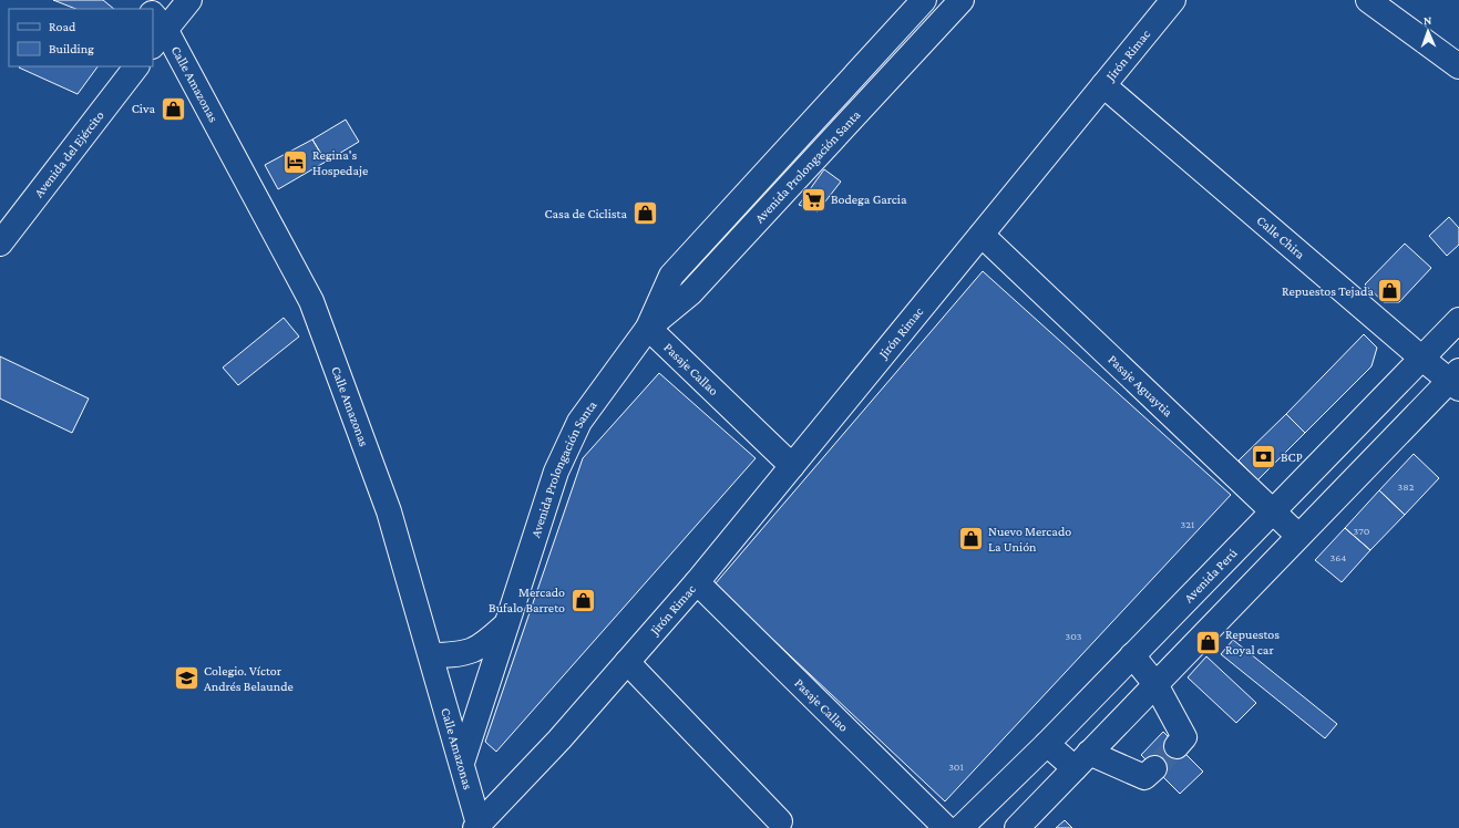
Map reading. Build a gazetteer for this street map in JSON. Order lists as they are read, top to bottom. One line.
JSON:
{"streets":{"street":["Jirón Rimac","Calle Amazonas","Avenida del Ejército","Avenida Prolongación Santa","Calle Chira","Pasaje Callao","Pasaje Aguaytia","Avenida Perú"]},"crossings":[["Jirón Rimac","Calle Amazonas"],["Jirón Rimac","Calle Chira"],["Jirón Rimac","Pasaje Callao"],["Jirón Rimac","Pasaje Aguaytia"],["Calle Amazonas","Avenida Prolongación Santa"],["Avenida Prolongación Santa","Pasaje Callao"],["Calle Chira","Avenida Perú"],["Pasaje Aguaytia","Avenida Perú"]],"places":{"shop":["Civa","Casa de Ciclista","Repuestos Tejada","Nuevo Mercado La Unión","Mercado Bufalo Barreto","Repuestos Royal car"],"hotel":["Regina's Hospedaje"],"supermarket":["Bodega Garcia"],"bank":["BCP"],"school or university":["Colegio. Víctor Andrés Belaunde"]},"house_numbers":["382","321","370","364","303","301"],"legend":["Road","Building"],"north":"top"}
